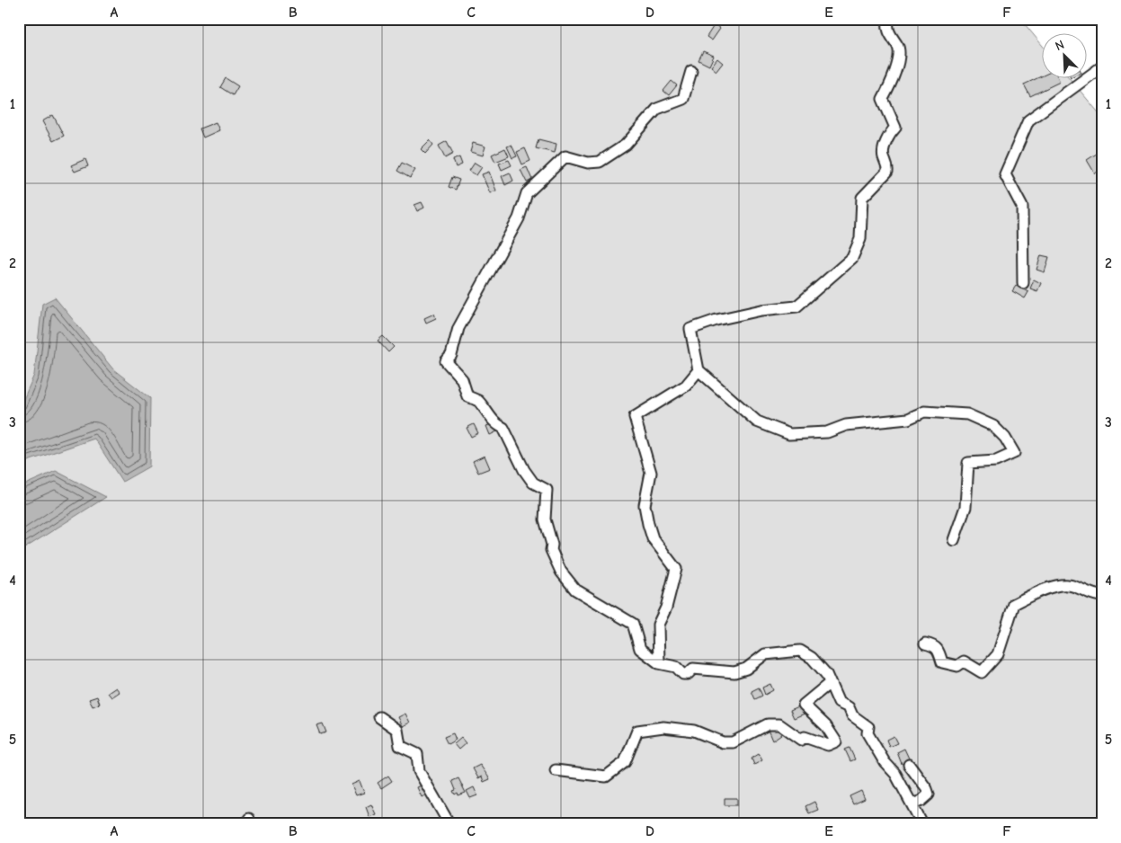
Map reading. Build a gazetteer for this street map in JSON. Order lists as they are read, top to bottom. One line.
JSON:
{"north":"top left","grid":{"columns":["A","B","C","D","E","F"],"rows":["1","2","3","4","5"]}}
